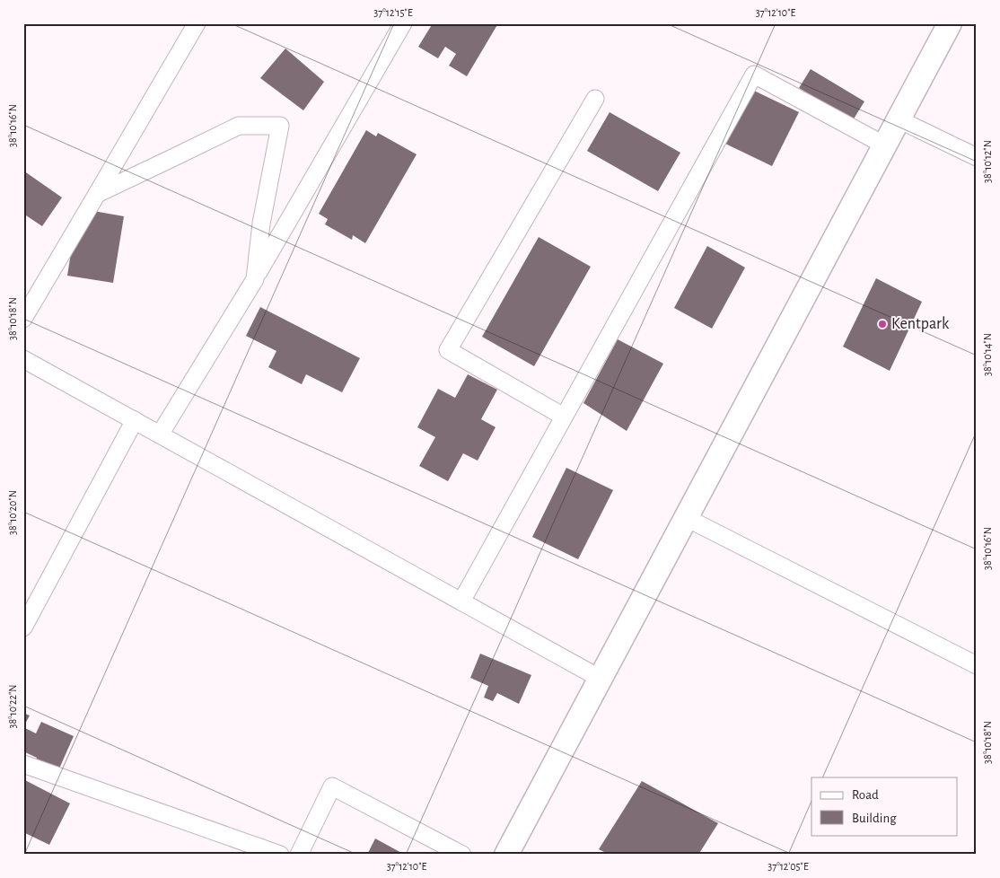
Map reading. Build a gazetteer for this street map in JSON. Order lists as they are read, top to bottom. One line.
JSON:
{"places":["Kentpark"],"legend":["Road","Building"],"coordinates":["37°12'15\"E","37°12'10\"E","38°10'16\"N","38°10'12\"N","38°10'18\"N","38°10'14\"N","38°10'20\"N","38°10'22\"N","37°12'05\"E"]}
